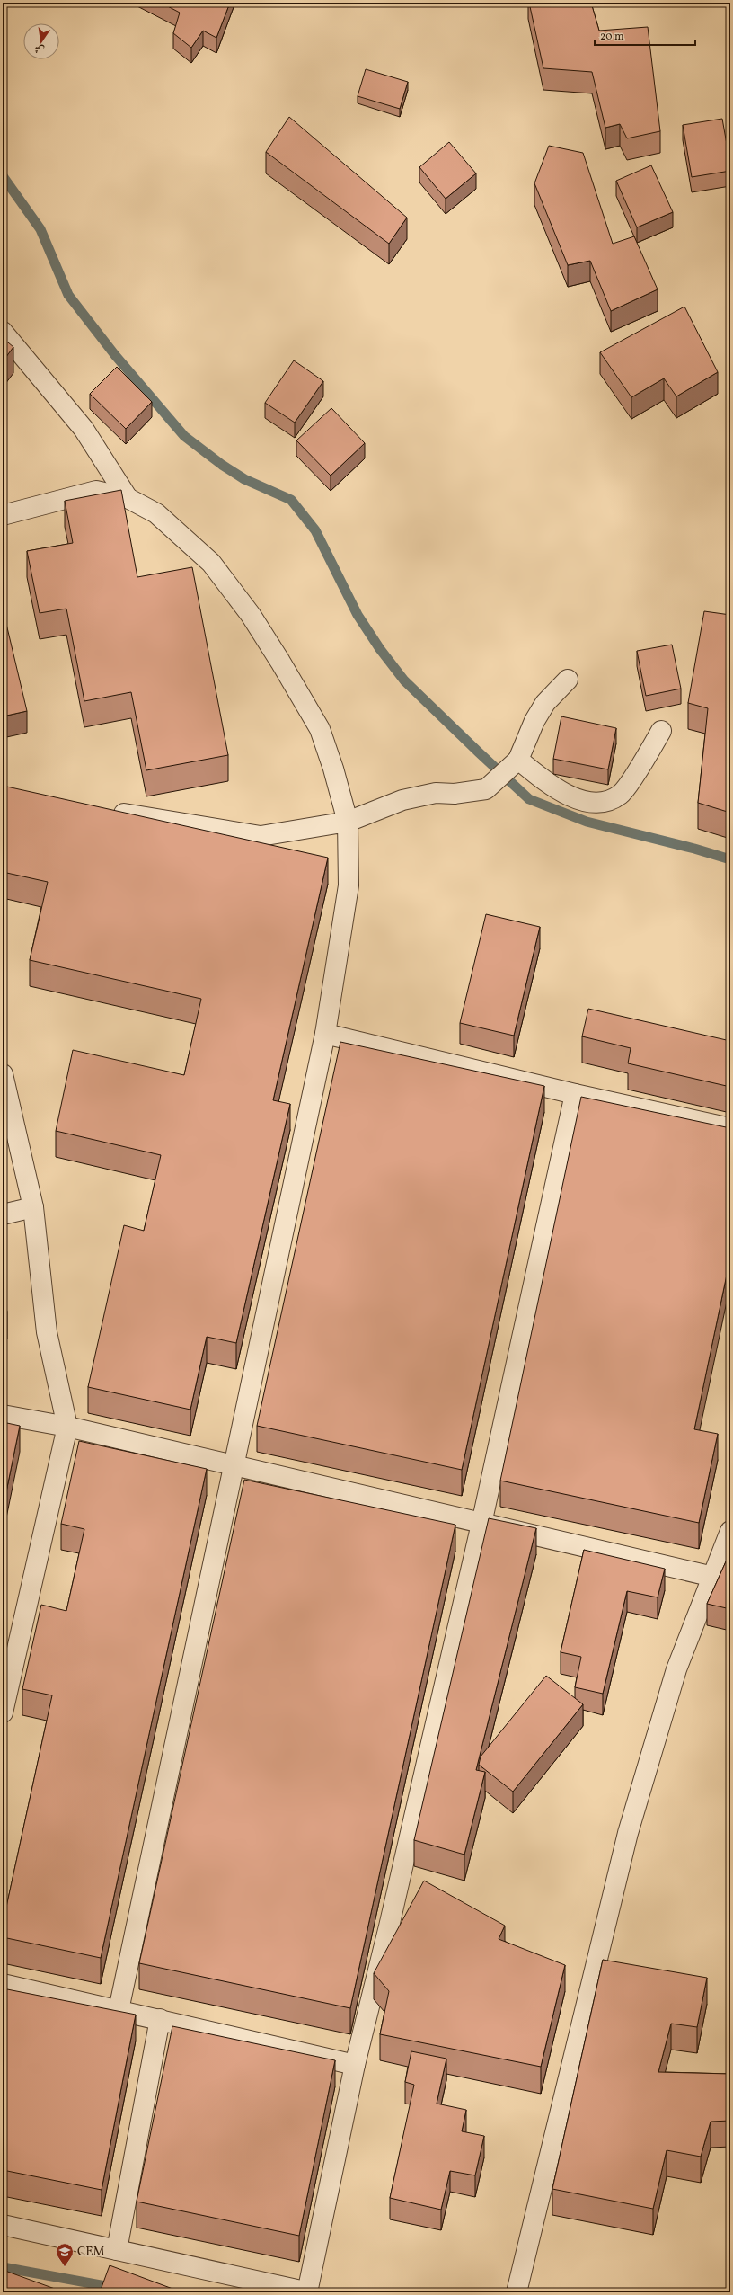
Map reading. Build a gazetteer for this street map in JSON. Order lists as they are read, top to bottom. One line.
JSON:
{"places":{"school or university":["CEM"]},"scale_bar":"20 m","north":"bottom"}
